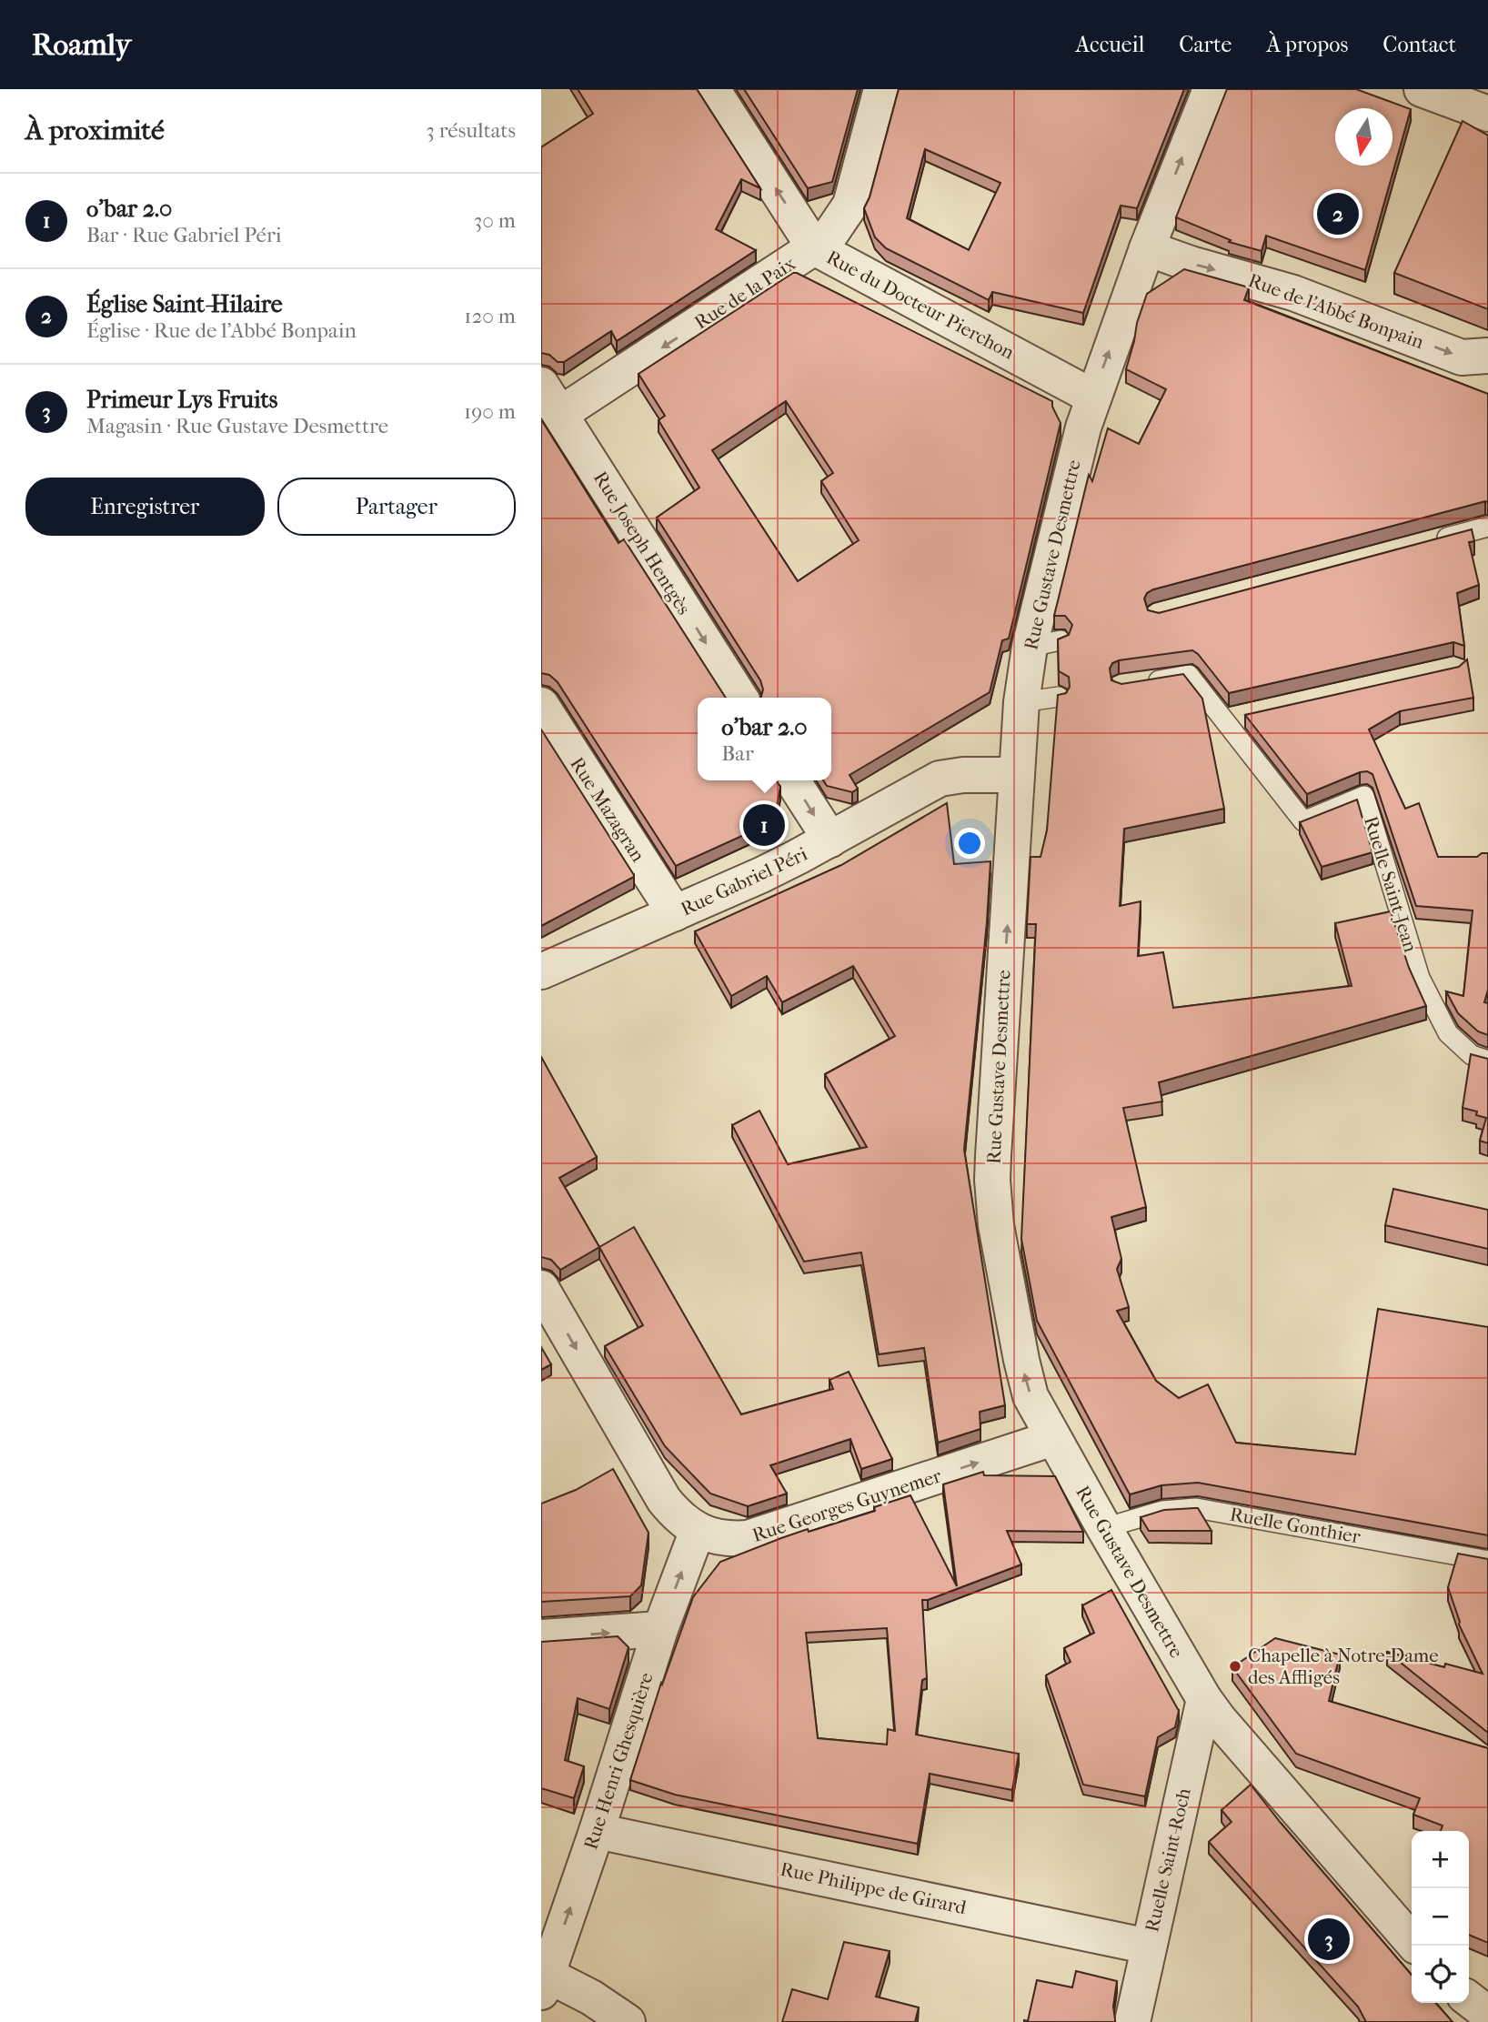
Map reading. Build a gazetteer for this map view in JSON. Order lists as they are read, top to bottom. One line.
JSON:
{"streets":{"street":["Rue de la Paix","Rue du Docteur Pierchon","Rue de l'Abbé Bonpain","Rue Joseph Hentgès","Rue Gustave Desmettre","Rue Mazagran","Rue Gabriel Péri","Rue Georges Guynemer","Rue Henri Ghesquière","Ruelle Saint-Roch","Rue Philippe de Girard"],"lane":["Ruelle Saint-Jean","Ruelle Gonthier"]},"crossings":[["Rue de la Paix","Rue du Docteur Pierchon"],["Rue de la Paix","Rue Joseph Hentgès"],["Rue du Docteur Pierchon","Rue Gustave Desmettre"],["Rue de l'Abbé Bonpain","Rue Gustave Desmettre"],["Rue Gustave Desmettre","Rue Gabriel Péri"],["Rue Gustave Desmettre","Rue Georges Guynemer"],["Rue Gustave Desmettre","Ruelle Gonthier"],["Rue Gustave Desmettre","Ruelle Saint-Roch"],["Rue Mazagran","Rue Gabriel Péri"],["Rue Georges Guynemer","Rue Henri Ghesquière"],["Rue Henri Ghesquière","Rue Philippe de Girard"],["Ruelle Saint-Roch","Rue Philippe de Girard"]],"one_way":["Rue de la Paix","Rue du Docteur Pierchon","Rue de l'Abbé Bonpain","Rue Joseph Hentgès","Rue Gustave Desmettre","Rue Georges Guynemer","Rue Henri Ghesquière"],"places":["Chapelle à Notre-Dame des Affligés"],"north":"bottom","page":{"header":"Roamly","nav":["Accueil","Carte","À propos","Contact"],"heading":["À proximité","3 résultats"],"list":[{"mark":"1","name":"o'bar 2.0","note":"Bar · Rue Gabriel Péri","value":"30 m"},{"mark":"2","name":"Église Saint-Hilaire","note":"Église · Rue de l'Abbé Bonpain","value":"120 m"},{"mark":"3","name":"Primeur Lys Fruits","note":"Magasin · Rue Gustave Desmettre","value":"190 m"}],"pins":["2","1","3"],"buttons":["Enregistrer","Partager"],"popup":["o'bar 2.0","Bar"],"map_buttons":["+","−"]}}
